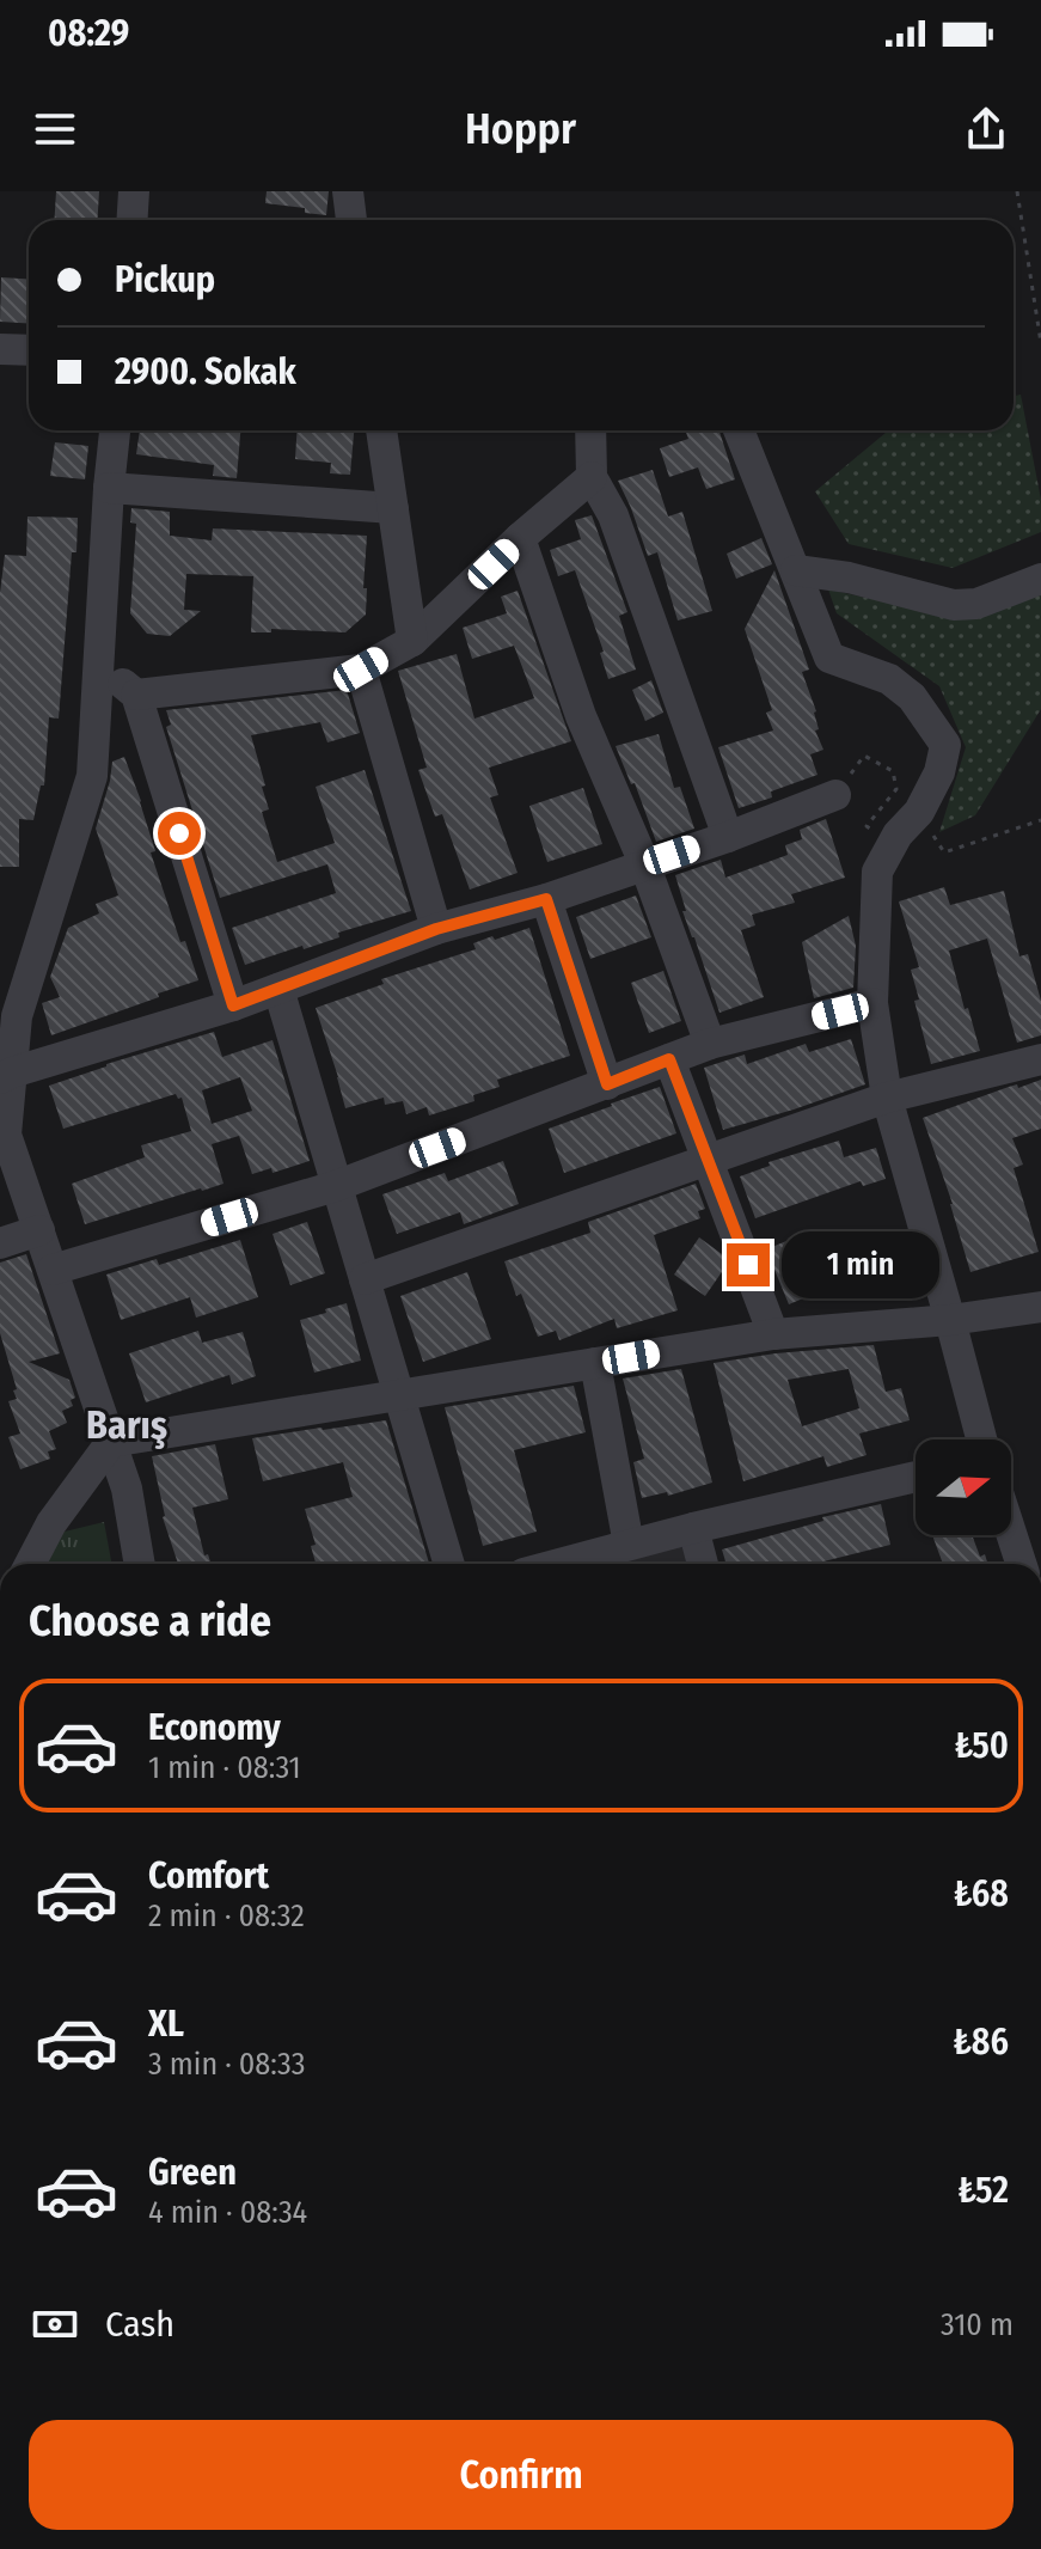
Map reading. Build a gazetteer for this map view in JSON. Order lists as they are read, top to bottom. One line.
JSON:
{"districts":["Barış"],"north":"right","page":{"status":"08:29","header":"Hoppr","banner":["Pickup","2900. Sokak"],"bubble":"1 min","heading":"Choose a ride","list":[{"name":"Economy","note":"1 min · 08:31","value":"₺50"},{"name":"Comfort","note":"2 min · 08:32","value":"₺68"},{"name":"XL","note":"3 min · 08:33","value":"₺86"},{"name":"Green","note":"4 min · 08:34","value":"₺52"}],"pay":["Cash","310 m"],"buttons":"Confirm"}}
